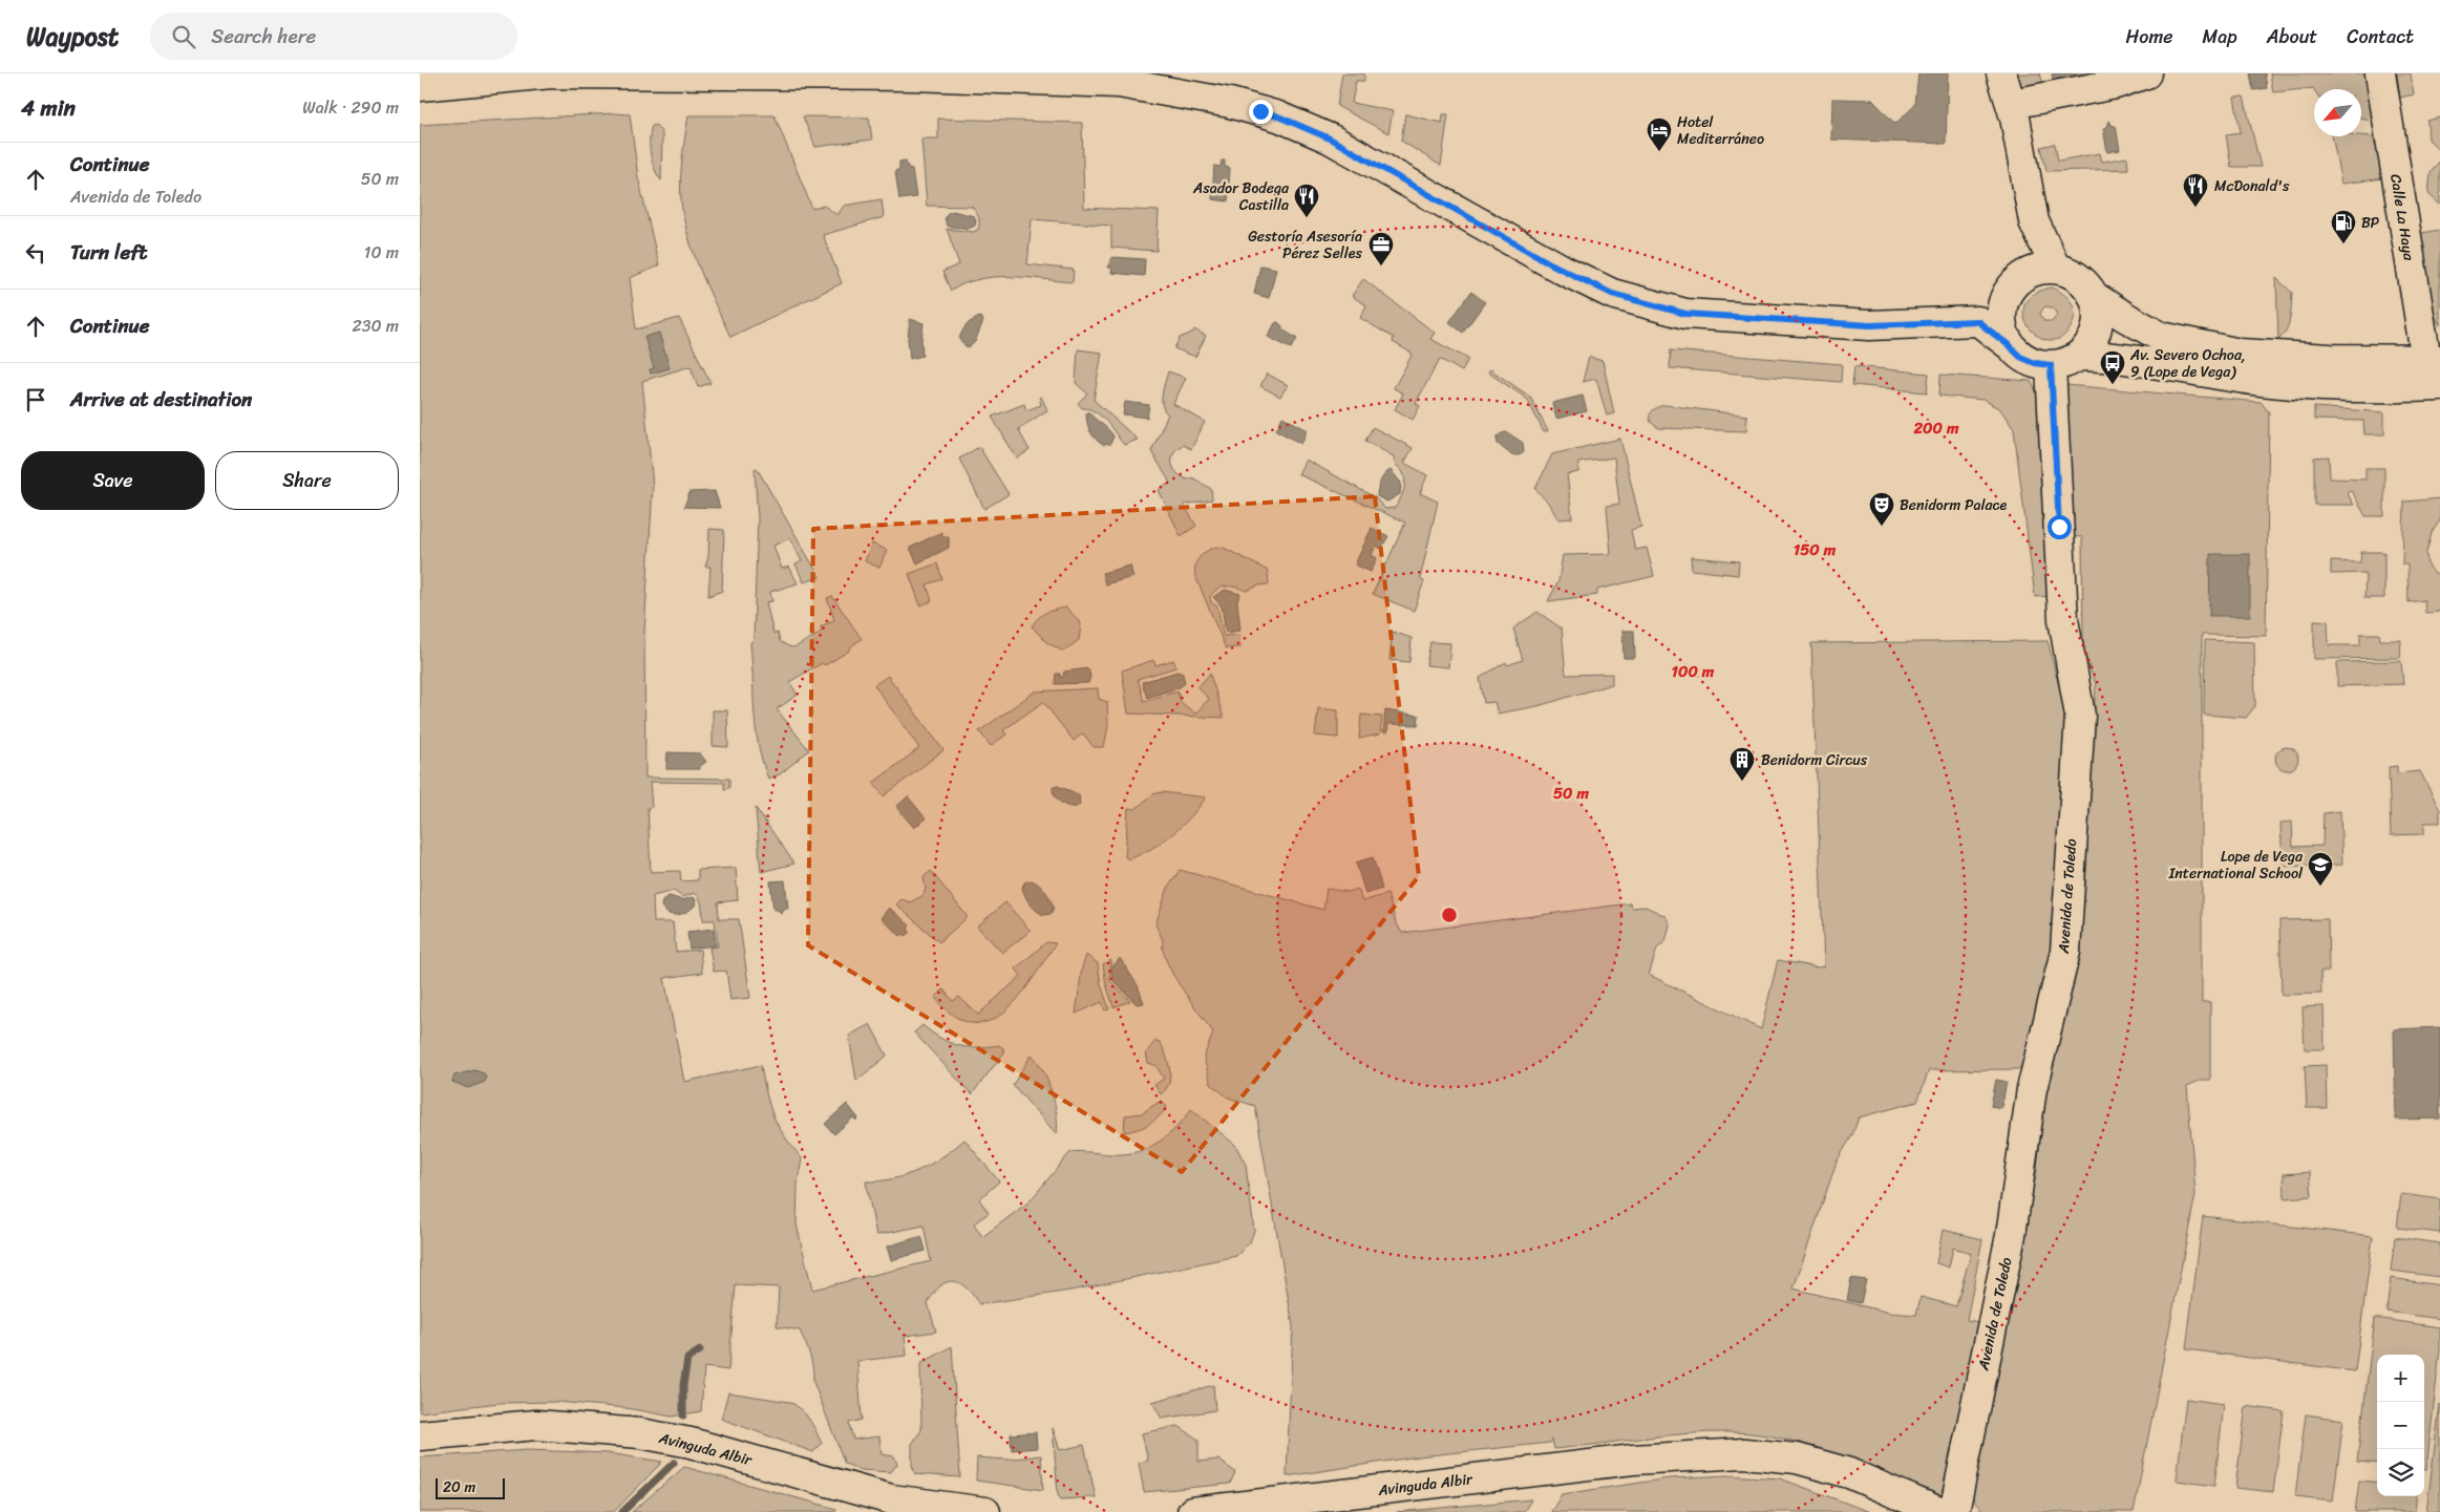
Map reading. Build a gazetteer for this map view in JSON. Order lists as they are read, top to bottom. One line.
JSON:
{"streets":{"street":["Calle La Haya","Avenida de Toledo","Avinguda Albir"]},"places":{"hotel":["Hotel Mediterráneo"],"restaurant":["McDonald's","Asador Bodega Castilla"],"fuel station":["BP"],"office":["Gestoría Asesoría Pérez Selles"],"bus stop":["Av. Severo Ochoa, 9 (Lope de Vega)"],"theatre":["Benidorm Palace"],"building":["Benidorm Circus"],"school or university":["Lope de Vega International School"]},"scale_bar":"20 m","north":"bottom left","page":{"header":"Waypost","search":"Search here","nav":["Home","Map","About","Contact"],"heading":["4 min","Walk · 290 m"],"list":[["Continue","Avenida de Toledo","50 m"],["Turn left","10 m"],["Continue","230 m"],"Arrive at destination"],"buttons":["Save","Share"],"map_buttons":["+","−"],"scale":"20 m"},"rings":["200 m","150 m","100 m","50 m"]}
